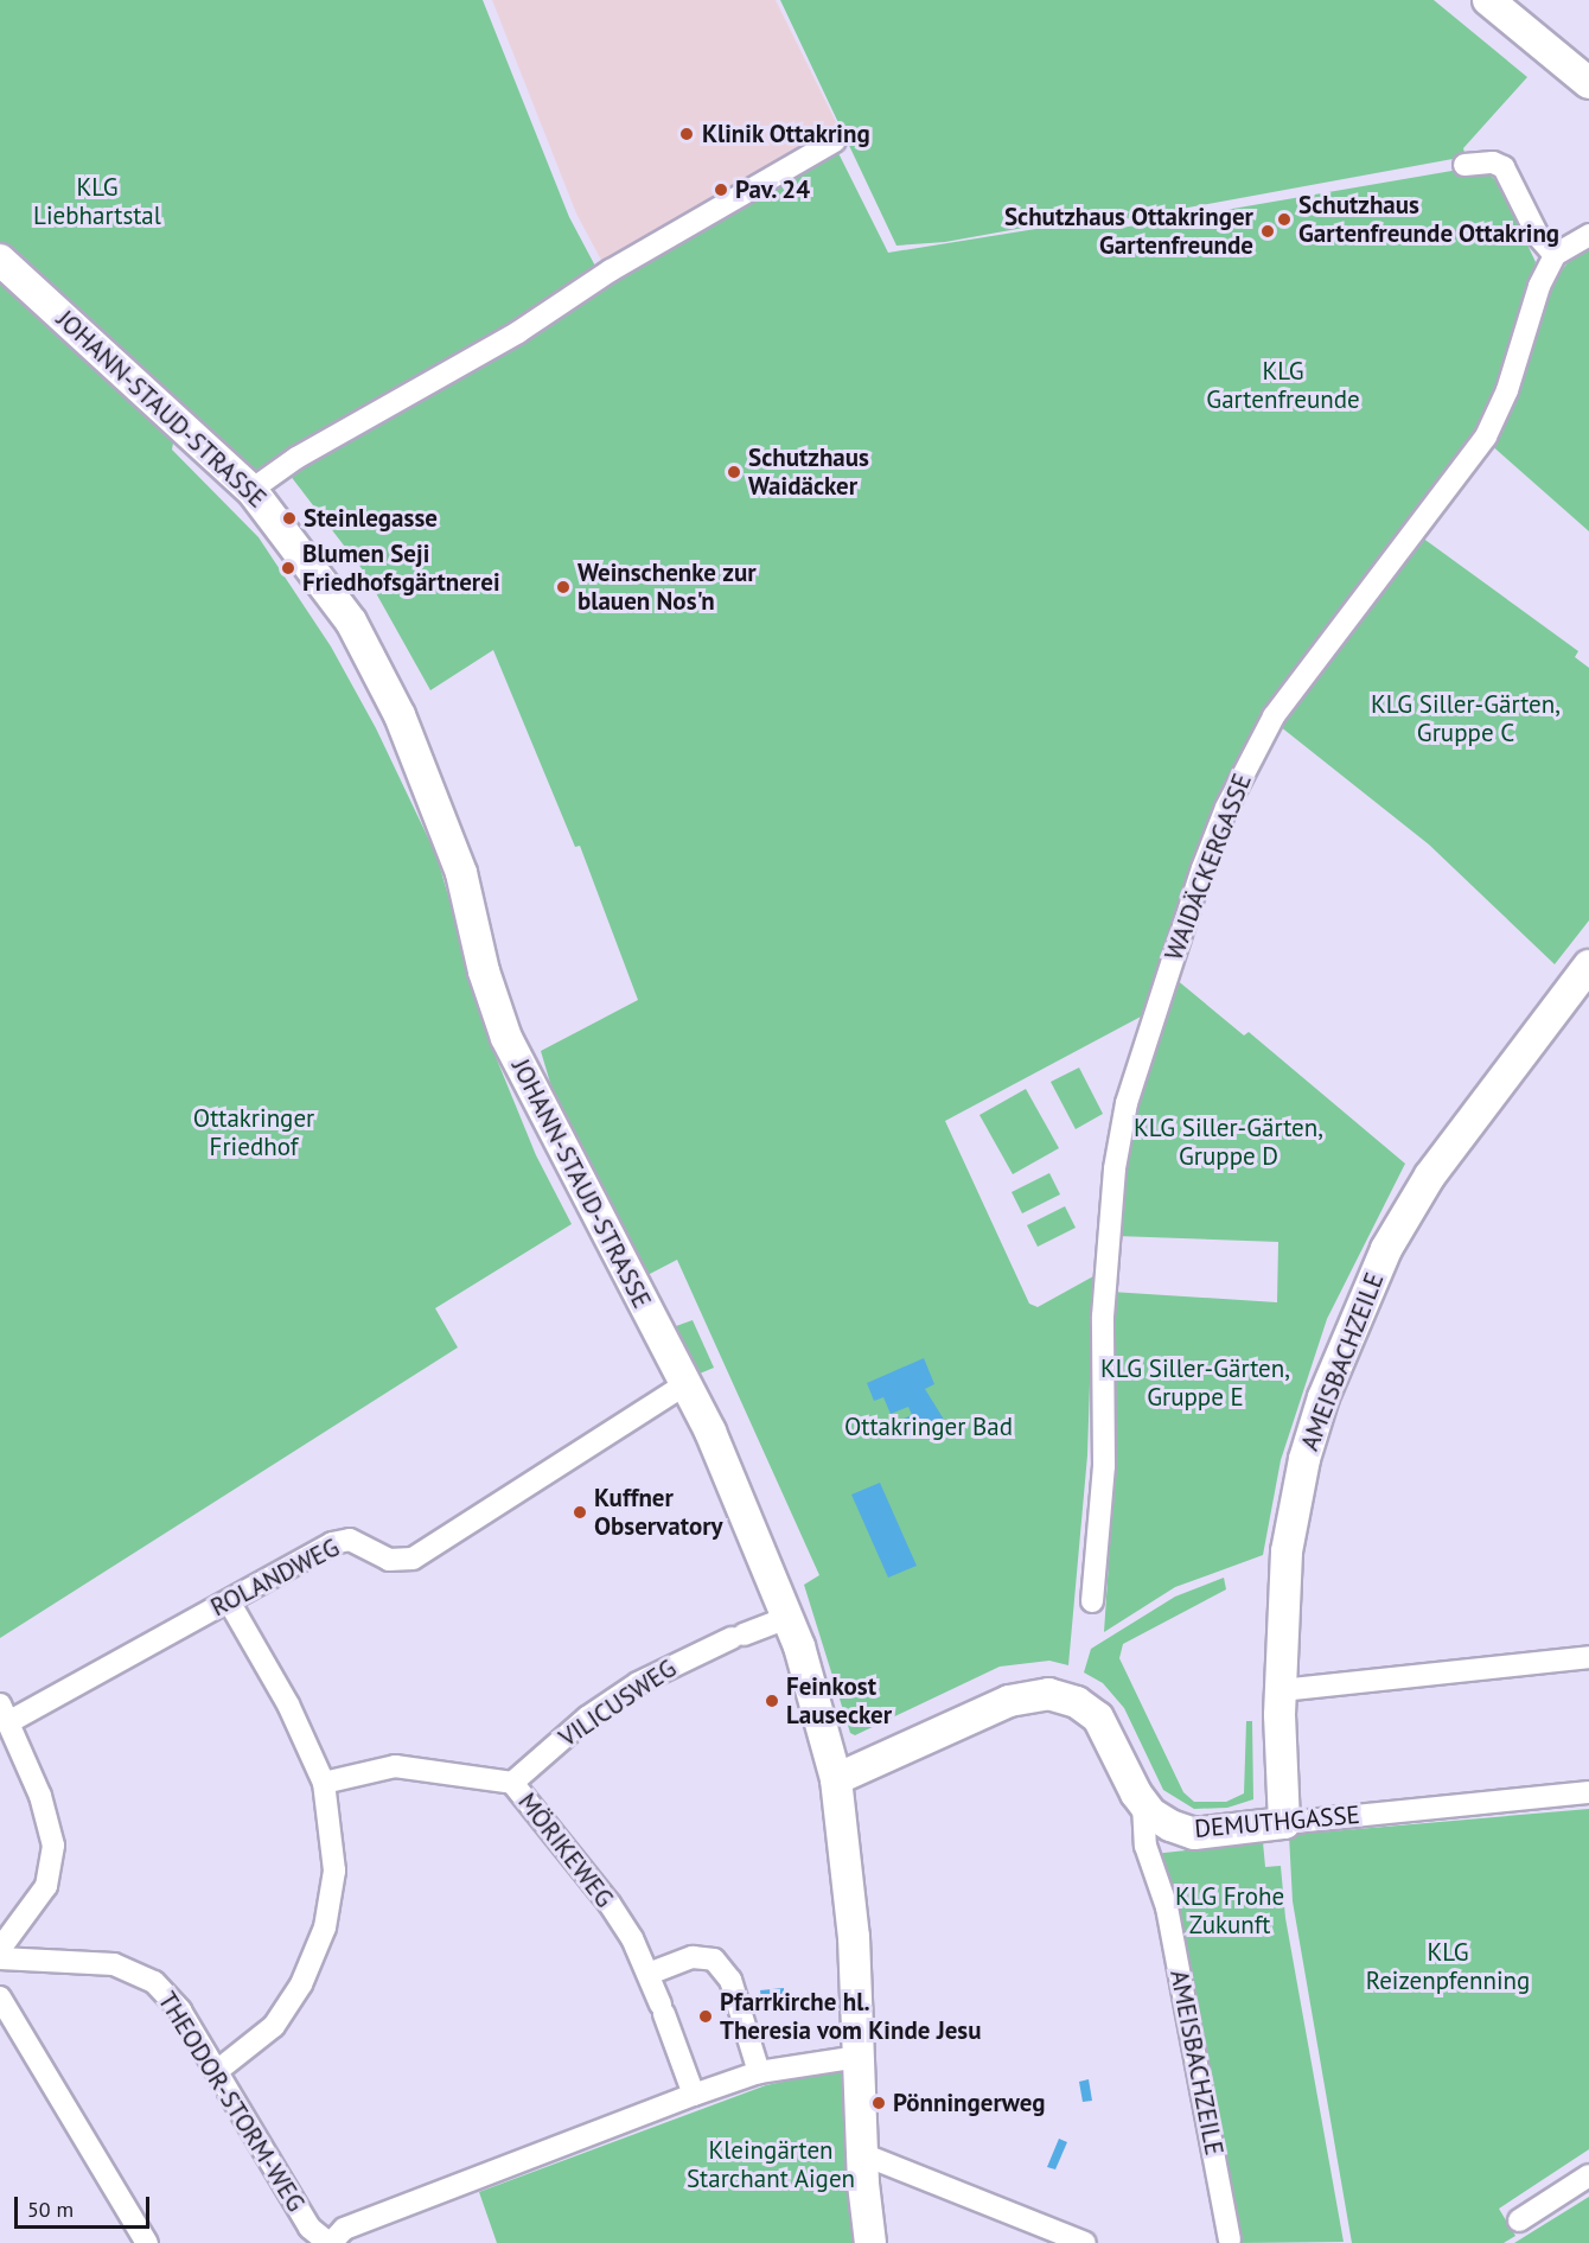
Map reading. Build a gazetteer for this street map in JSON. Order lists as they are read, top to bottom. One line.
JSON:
{"streets":{"street":["JOHANN-STAUD-STRASSE","WAIDÄCKERGASSE","AMEISBACHZEILE","ROLANDWEG","VILICUSWEG","DEMUTHGASSE","MÖRIKEWEG","THEODOR-STORM-WEG"]},"crossings":[["JOHANN-STAUD-STRASSE","ROLANDWEG"],["JOHANN-STAUD-STRASSE","VILICUSWEG"],["JOHANN-STAUD-STRASSE","DEMUTHGASSE"],["AMEISBACHZEILE","DEMUTHGASSE"],["VILICUSWEG","MÖRIKEWEG"]],"parks":["KLG Liebhartstal","KLG Gartenfreunde","KLG Siller-Gärten, Gruppe C","Ottakringer Friedhof","KLG Siller-Gärten, Gruppe D","KLG Siller-Gärten, Gruppe E","Ottakringer Bad","KLG Frohe Zukunft","KLG Reizenpfenning","Kleingärten Starchant Aigen"],"places":["Klinik Ottakring","Pav. 24","Schutzhaus Gartenfreunde Ottakring","Schutzhaus Ottakringer Gartenfreunde","Schutzhaus Waidäcker","Steinlegasse","Blumen Seji Friedhofsgärtnerei","Weinschenke zur blauen Nos'n","Kuffner Observatory","Feinkost Lausecker","Pfarrkirche hl. Theresia vom Kinde Jesu","Pönningerweg"],"scale_bar":"50 m"}
